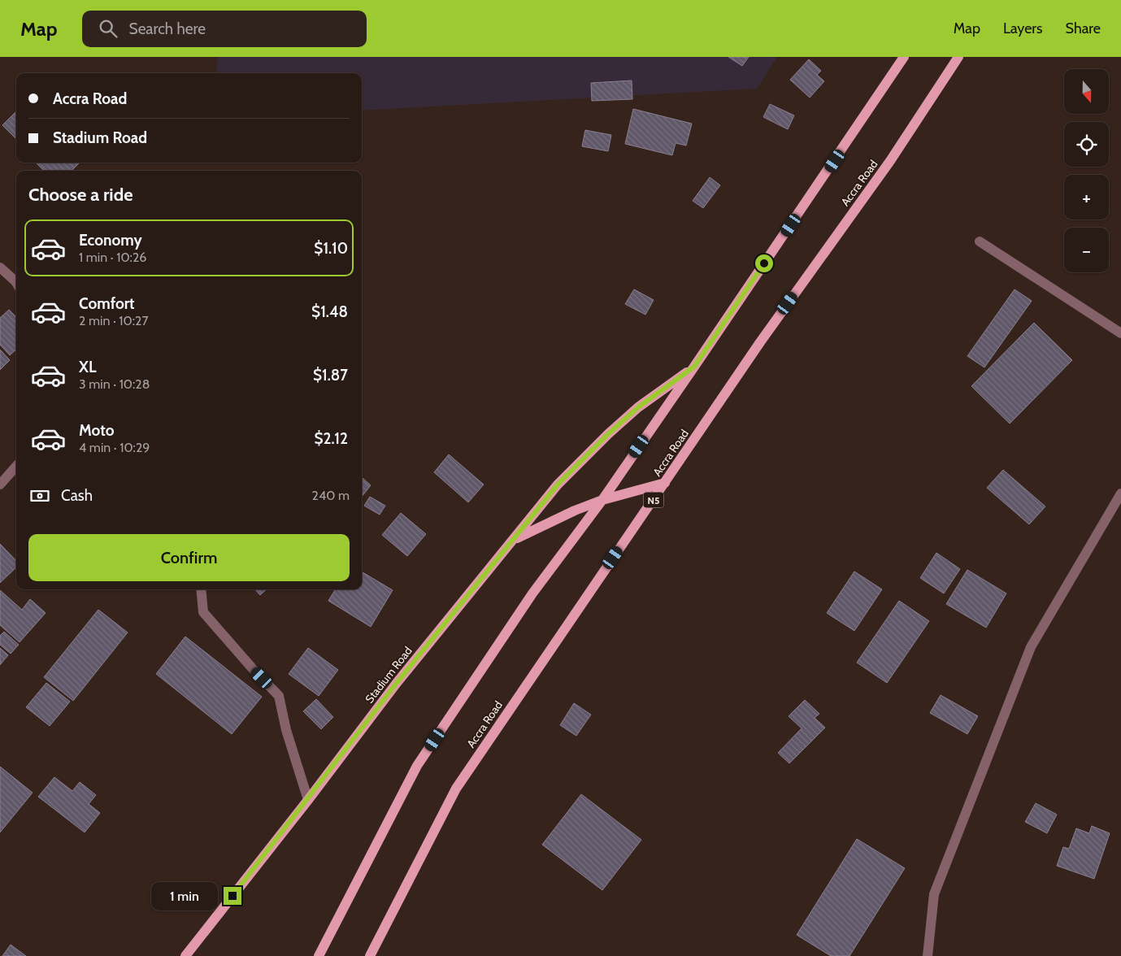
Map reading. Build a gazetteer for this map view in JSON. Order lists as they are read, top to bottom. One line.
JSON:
{"streets":{"main road":["Accra Road","N5","Stadium Road"]},"crossings":[["Accra Road","Stadium Road"]],"north":"bottom","page":{"header":"Map","search":"Search here","nav":["Map","Layers","Share"],"map_buttons":["+","−"],"banner":["Accra Road","Stadium Road"],"heading":"Choose a ride","list":[{"name":"Economy","note":"1 min · 10:26","value":"$1.10"},{"name":"Comfort","note":"2 min · 10:27","value":"$1.48"},{"name":"XL","note":"3 min · 10:28","value":"$1.87"},{"name":"Moto","note":"4 min · 10:29","value":"$2.12"}],"pay":["Cash","240 m"],"buttons":"Confirm","bubble":"1 min"}}
